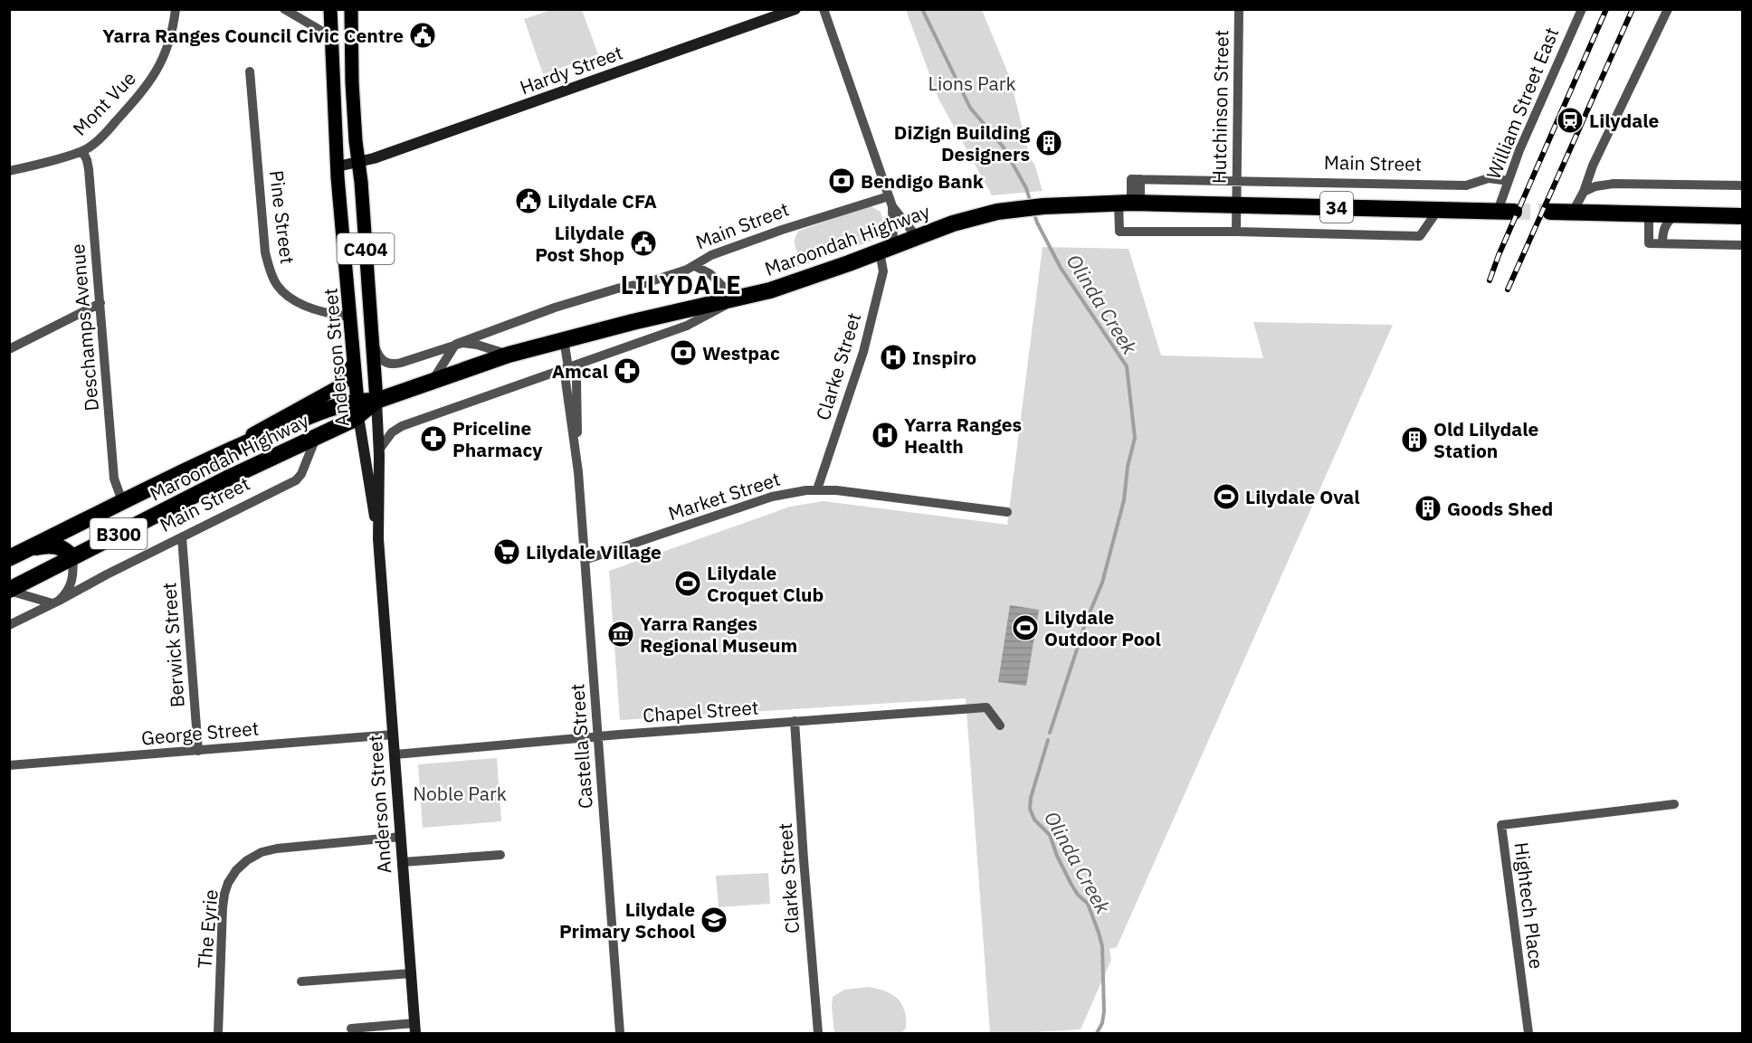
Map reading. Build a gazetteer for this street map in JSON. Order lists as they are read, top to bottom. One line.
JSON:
{"streets":{"highway":["34","Maroondah Highway","B300"],"main road":["Hardy Street","C404","Anderson Street"],"street":["Mont Vue","William Street East","Hutchinson Street","Main Street","Pine Street","Deschamps Avenue","Clarke Street","Market Street","Berwick Street","Chapel Street","George Street","Castella Street","Hightech Place","The Eyrie"]},"crossings":[["Hardy Street","Anderson Street"],["Mont Vue","Deschamps Avenue"],["William Street East","Main Street"],["William Street East","34"],["Hutchinson Street","Main Street"],["Hutchinson Street","34"],["Main Street","34"],["Main Street","Maroondah Highway"],["Main Street","Anderson Street"],["Main Street","Clarke Street"],["Main Street","Berwick Street"],["34","Maroondah Highway"],["Pine Street","Anderson Street"],["Maroondah Highway","Deschamps Avenue"],["Maroondah Highway","Anderson Street"],["Maroondah Highway","Clarke Street"],["Maroondah Highway","Castella Street"],["Anderson Street","Chapel Street"],["Anderson Street","George Street"],["Anderson Street","The Eyrie"],["Clarke Street","Market Street"],["Clarke Street","Chapel Street"],["Market Street","Castella Street"],["Berwick Street","George Street"],["Chapel Street","Castella Street"]],"districts":["LILYDALE"],"water":["Olinda Creek"],"parks":["Lions Park","Noble Park"],"places":{"public building":["Yarra Ranges Council Civic Centre","Lilydale CFA","Lilydale Post Shop"],"station":["Lilydale"],"building":["DiZign Building Designers","Old Lilydale Station","Goods Shed"],"bank":["Bendigo Bank","Westpac"],"hospital":["Inspiro","Yarra Ranges Health"],"pharmacy":["Amcal","Priceline Pharmacy"],"sports":["Lilydale Oval","Lilydale Croquet Club","Lilydale Outdoor Pool"],"supermarket":["Lilydale Village"],"museum":["Yarra Ranges Regional Museum"],"school or university":["Lilydale Primary School"]}}
